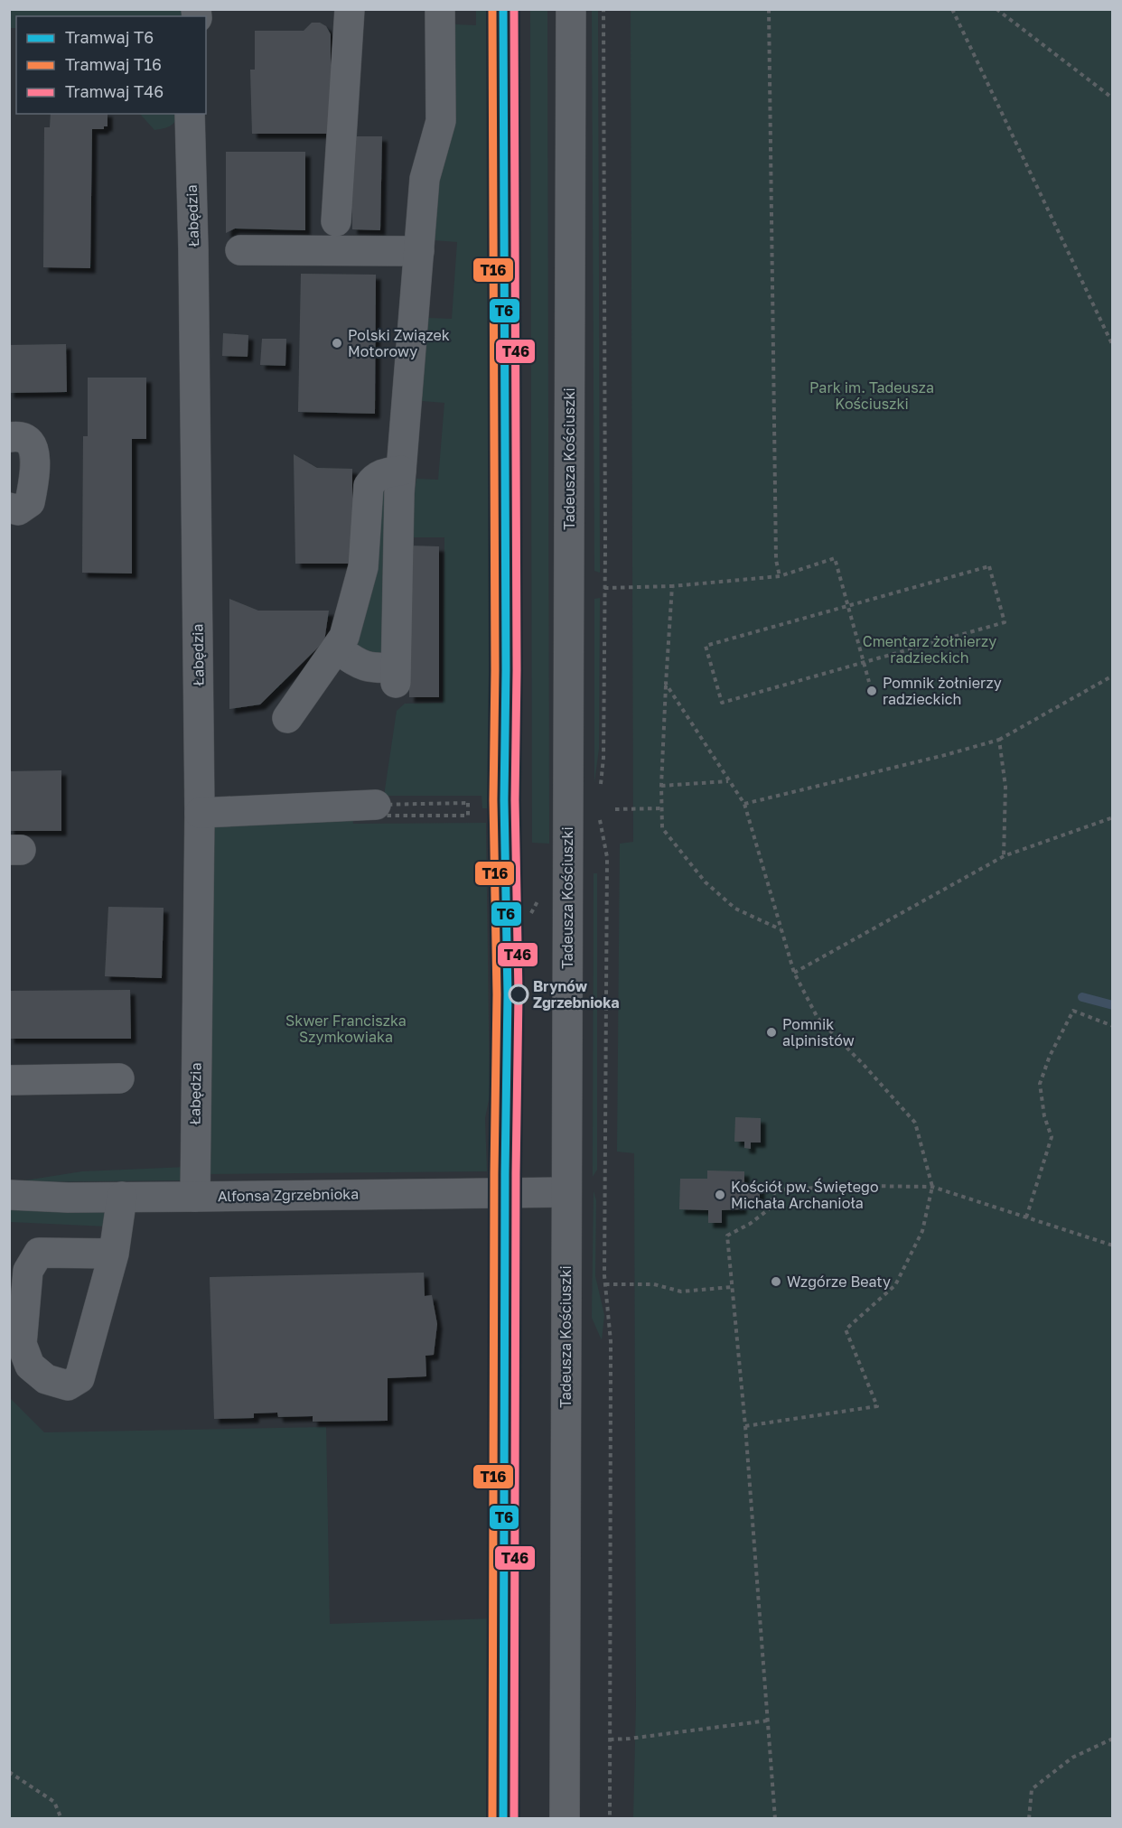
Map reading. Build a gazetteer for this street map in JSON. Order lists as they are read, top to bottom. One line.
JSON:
{"streets":{"street":["Łabędzia","Tadeusza Kościuszki","Alfonsa Zgrzebnioka"]},"crossings":[["Łabędzia","Alfonsa Zgrzebnioka"],["Tadeusza Kościuszki","Alfonsa Zgrzebnioka"]],"parks":["Park im. Tadeusza Kościuszki","Cmentarz żołnierzy radzieckich","Skwer Franciszka Szymkowiaka"],"places":["Polski Związek Motorowy","Pomnik żołnierzy radzieckich","Brynów Zgrzebnioka","Pomnik alpinistów","Kościół pw. Świętego Michała Archanioła","Wzgórze Beaty"],"lines":["tram line T6","tram line T16","tram line T46"],"legend":["Tramwaj T6","Tramwaj T16","Tramwaj T46"]}
